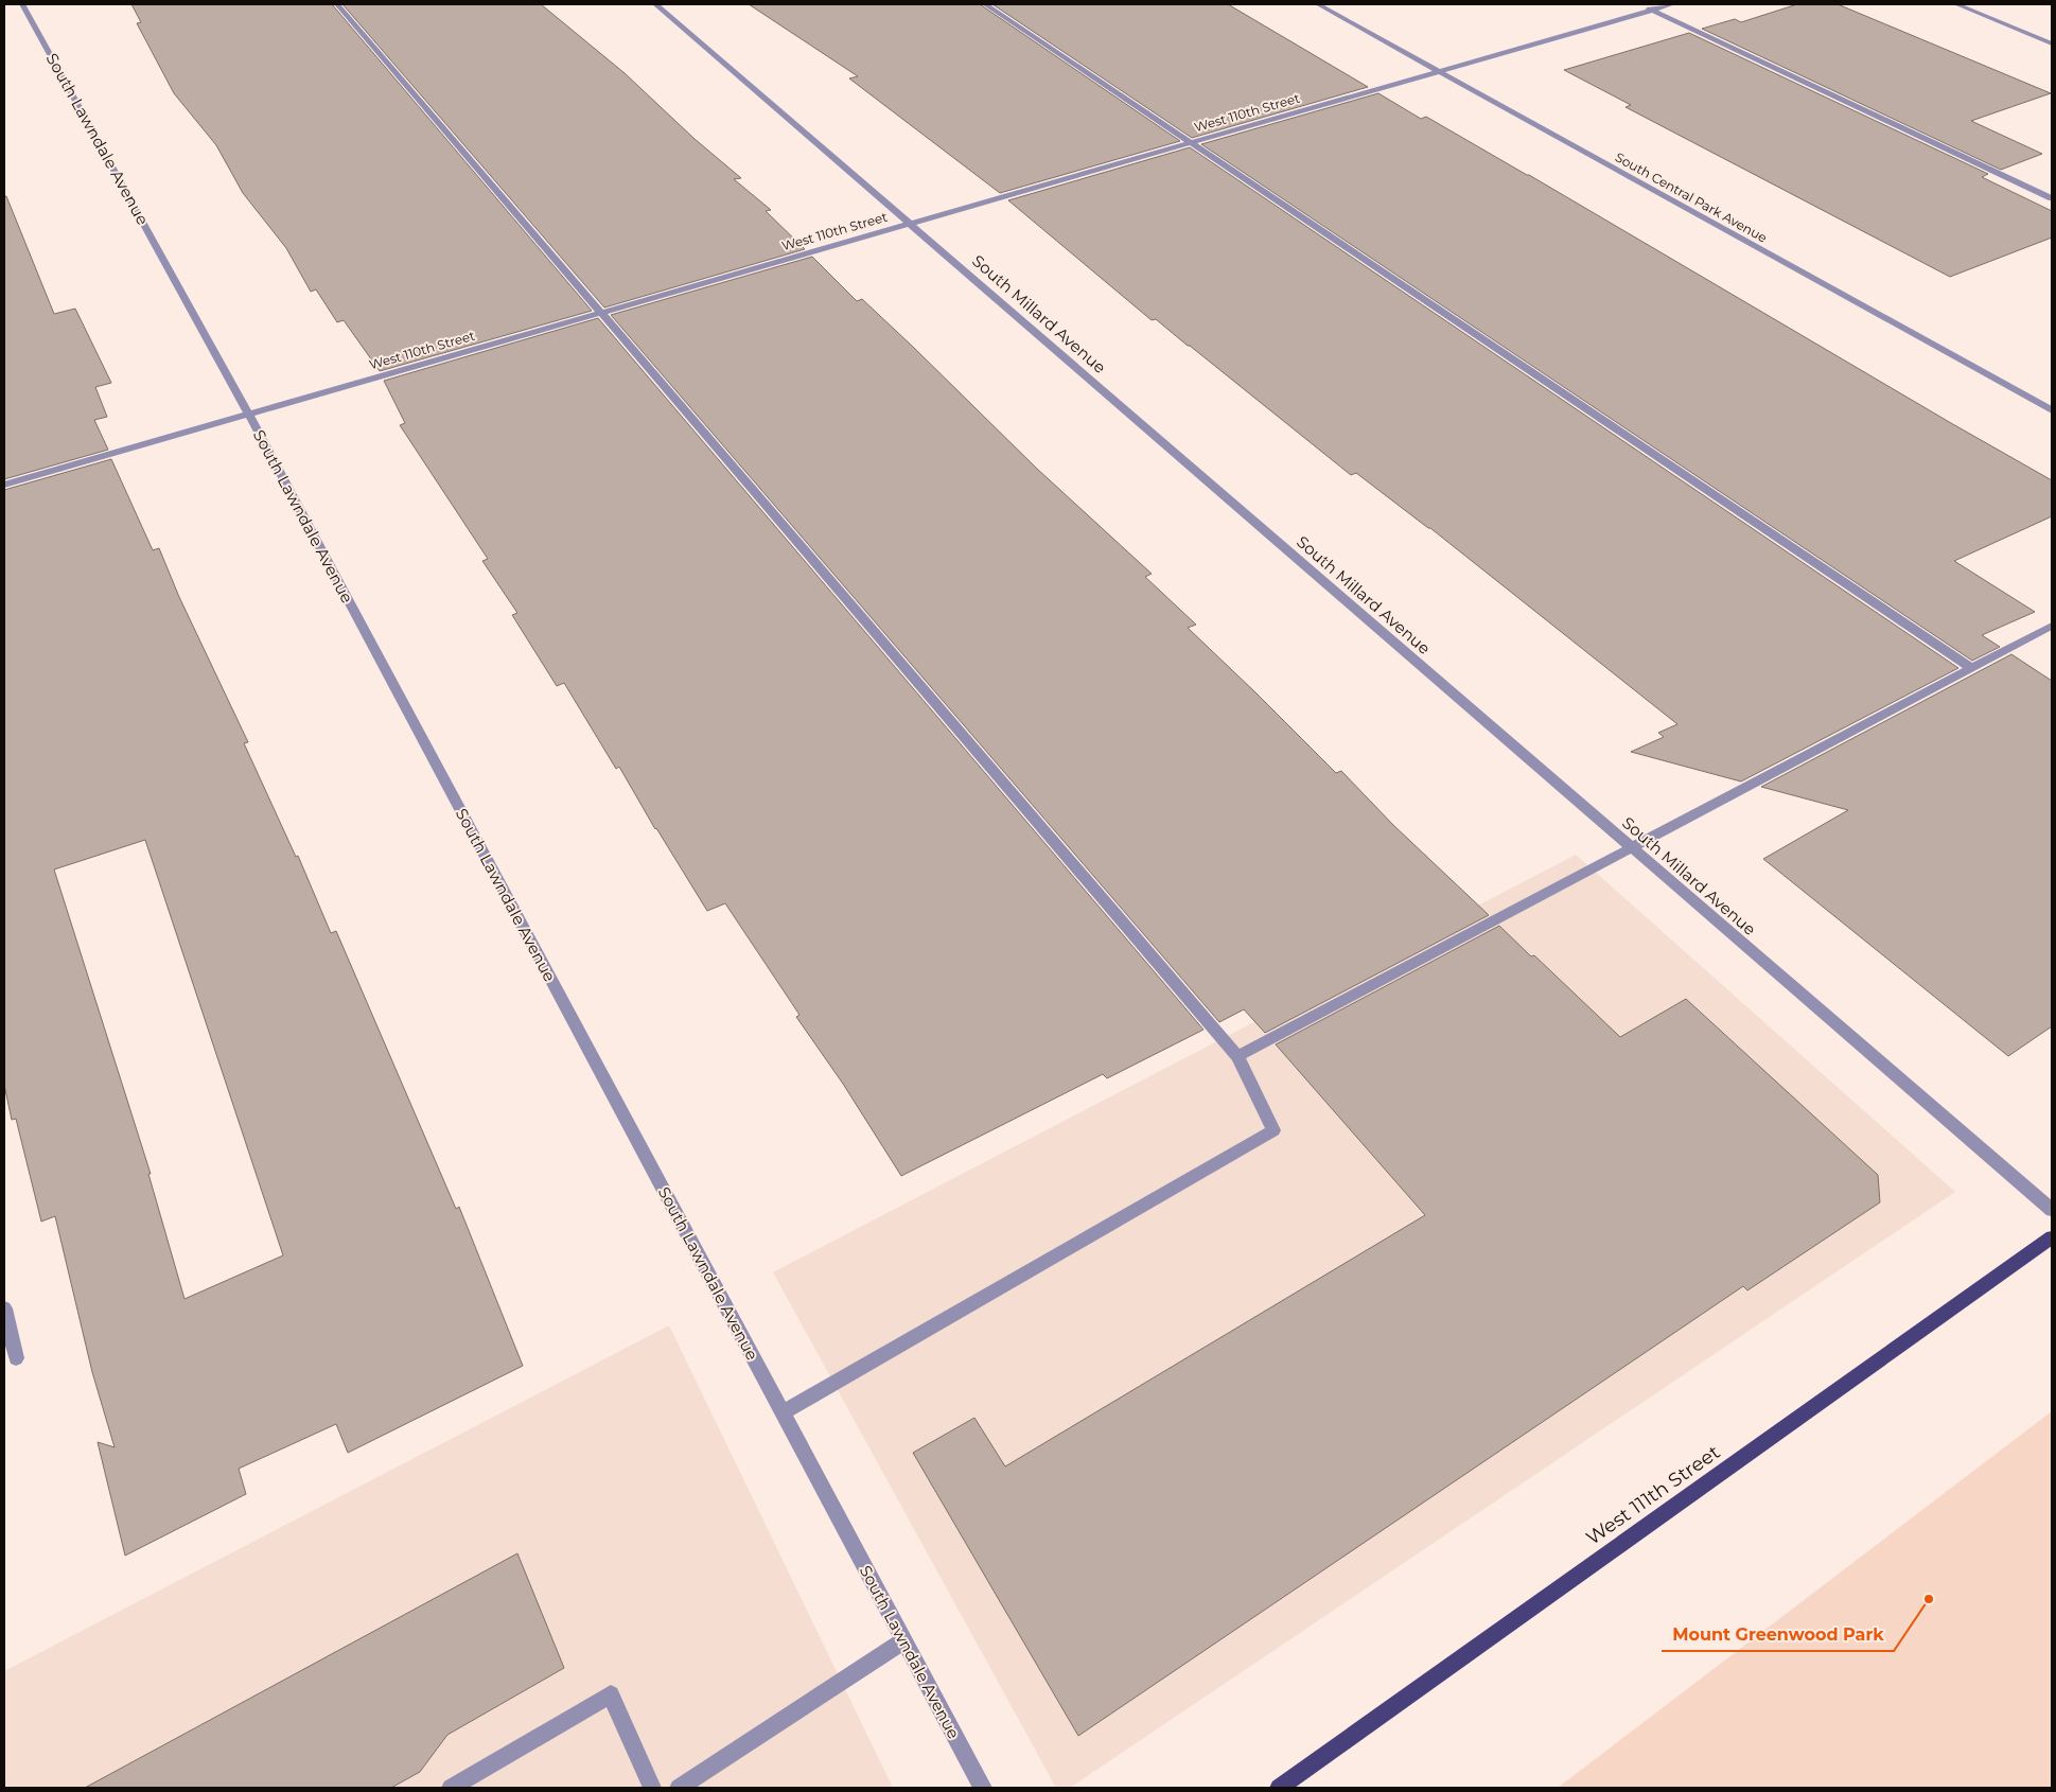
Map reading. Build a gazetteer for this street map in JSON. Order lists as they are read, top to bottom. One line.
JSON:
{"streets":{"main road":["West 111th Street"],"street":["West 110th Street","South Lawndale Avenue","South Central Park Avenue","South Millard Avenue"]},"crossings":[["West 110th Street","South Lawndale Avenue"],["West 110th Street","South Central Park Avenue"],["West 110th Street","South Millard Avenue"]],"places":["Mount Greenwood Park"]}
